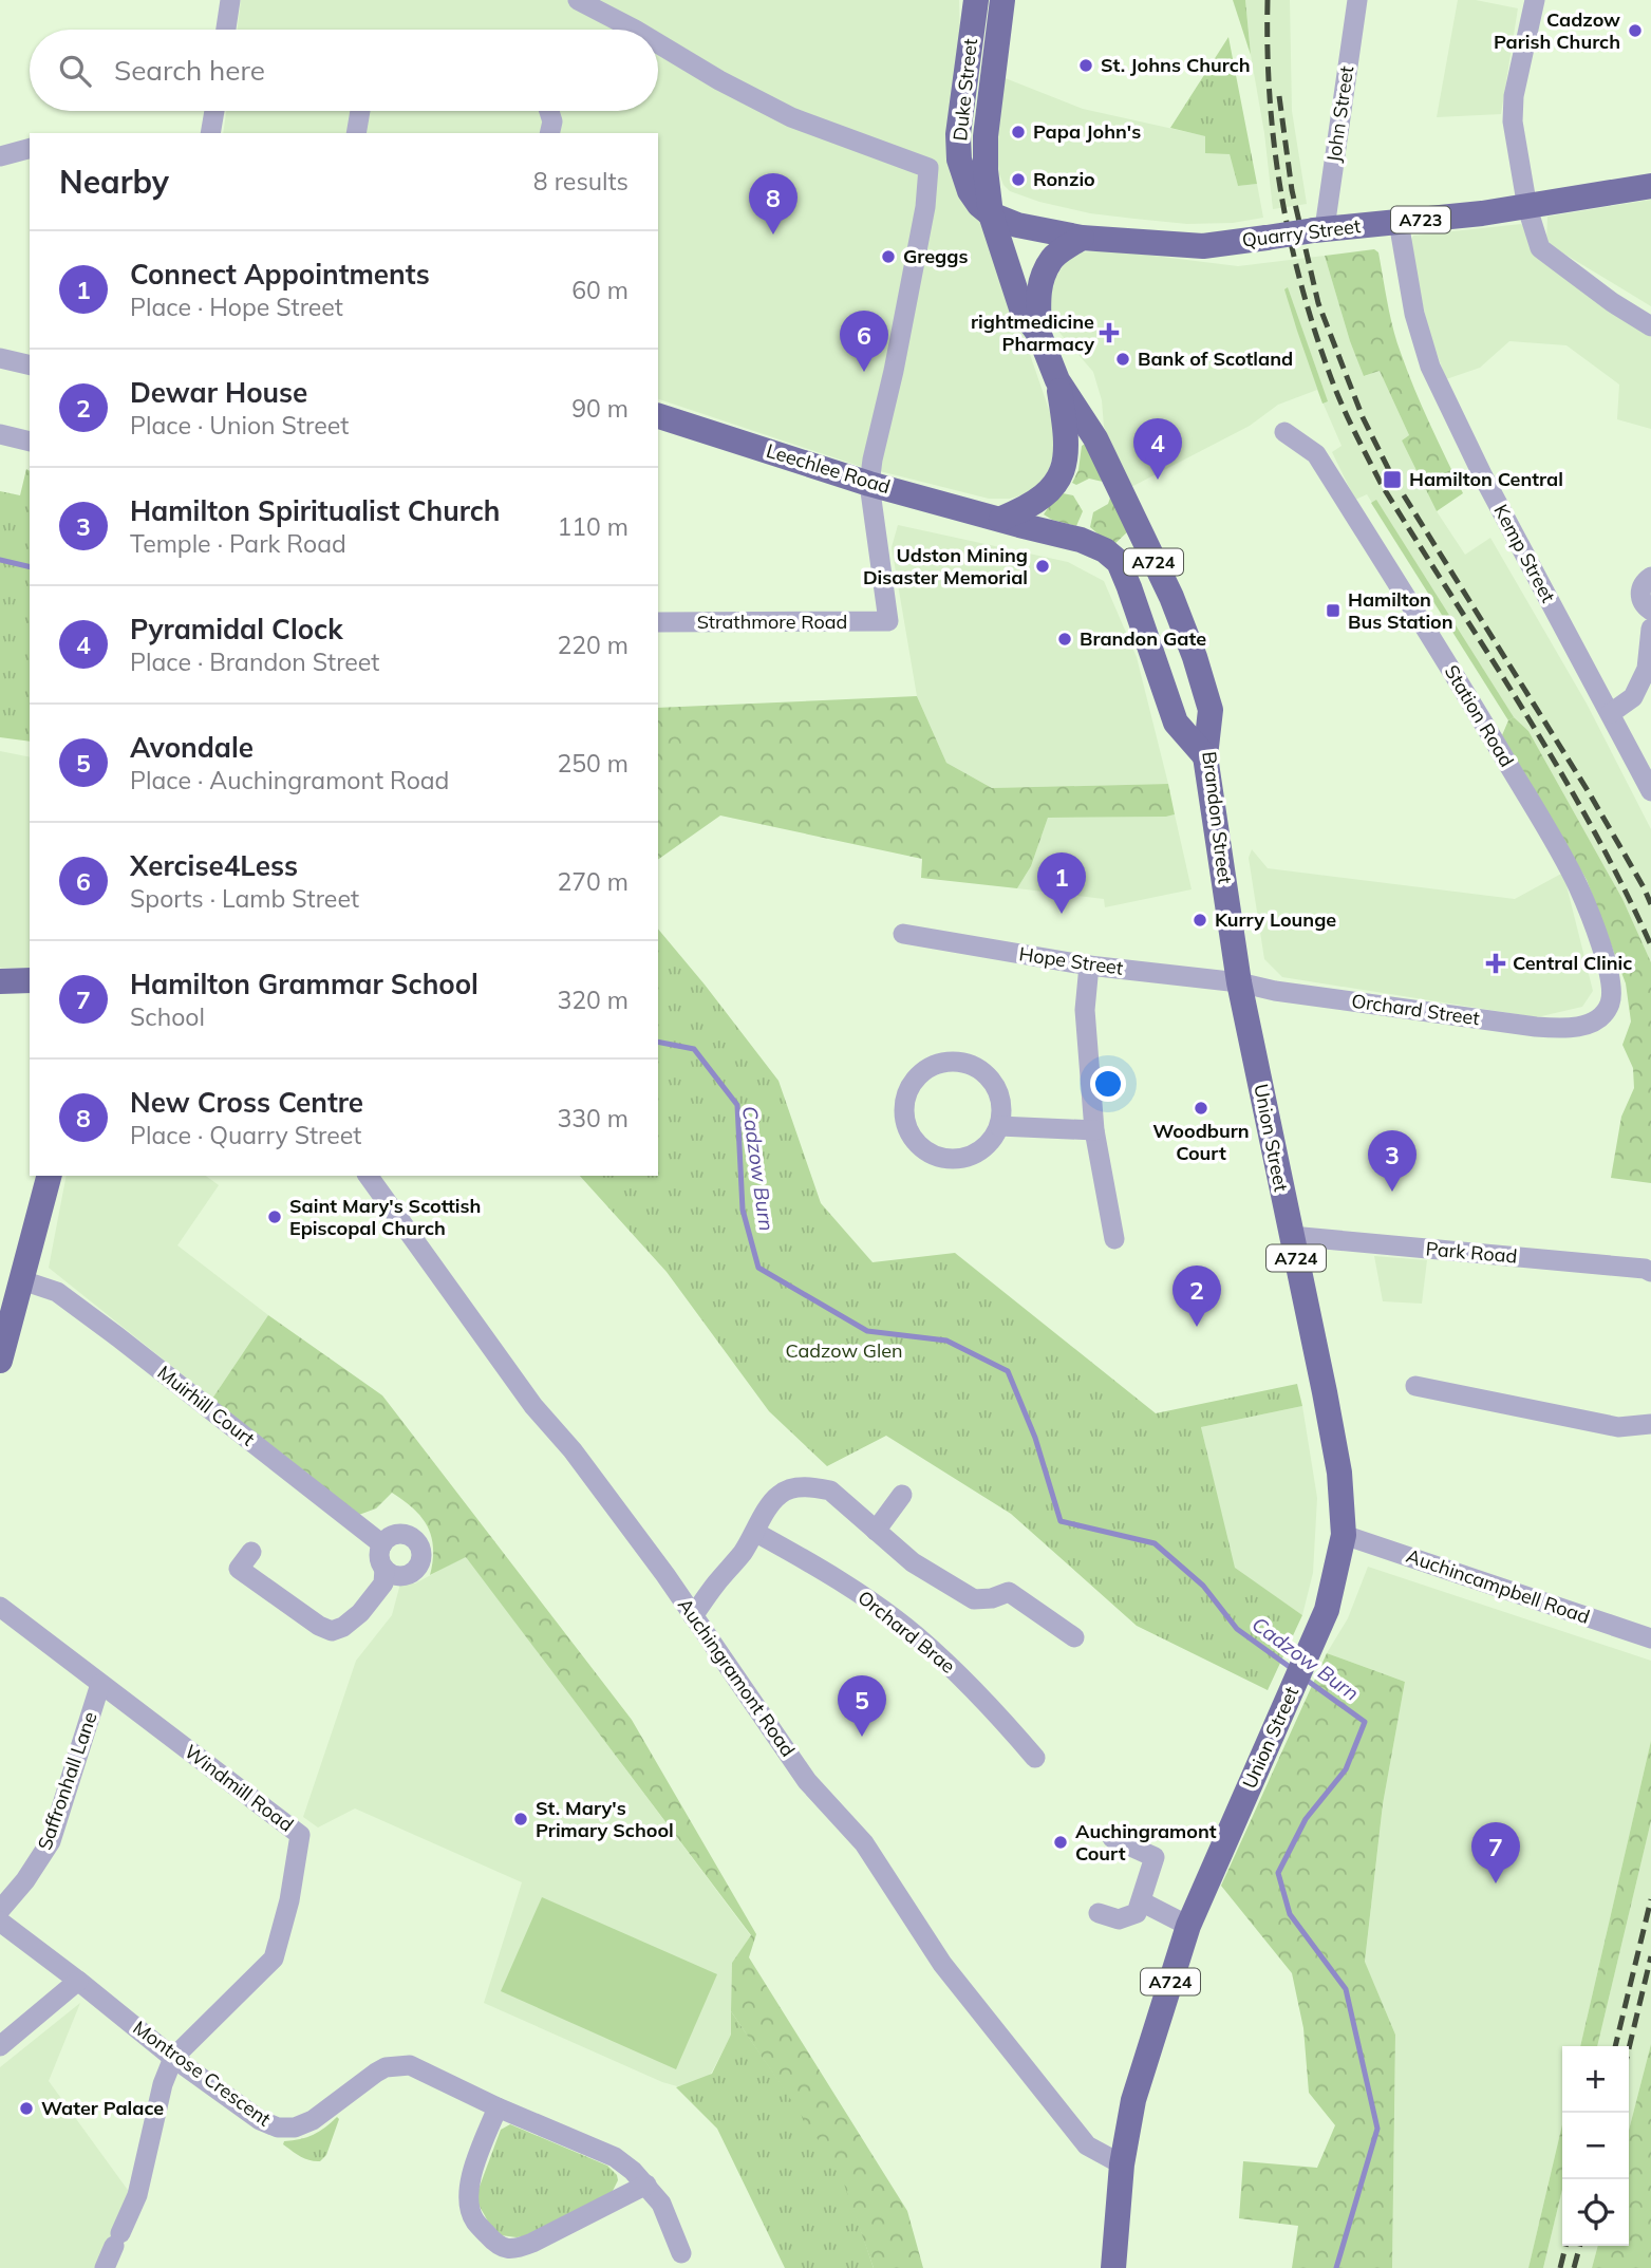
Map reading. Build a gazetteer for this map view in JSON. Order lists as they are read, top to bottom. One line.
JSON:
{"streets":{"main road":["Duke Street","A723","Quarry Street","Leechlee Road","A724","Brandon Street","Union Street"],"street":["John Street","Kemp Street","Strathmore Road","Station Road","Hope Street","Orchard Street","Park Road","Muirhill Court","Auchincampbell Road","Orchard Brae","Auchingramont Road","Saffronhall Lane","Windmill Road","Montrose Crescent"]},"crossings":[["Duke Street","Quarry Street"],["Duke Street","Brandon Street"],["John Street","Quarry Street"],["A723","Quarry Street"],["Quarry Street","Kemp Street"],["Quarry Street","Brandon Street"],["Leechlee Road","Strathmore Road"],["Leechlee Road","Brandon Street"],["Station Road","Orchard Street"],["Brandon Street","Hope Street"],["Brandon Street","Orchard Street"],["Brandon Street","Union Street"],["Hope Street","Orchard Street"],["Hope Street","Union Street"],["Orchard Street","Union Street"],["Union Street","Park Road"],["Union Street","Auchincampbell Road"],["Union Street","Auchingramont Road"],["Saffronhall Lane","Windmill Road"],["Windmill Road","Montrose Crescent"]],"water":["Cadzow Burn"],"parks":["Cadzow Glen"],"places":{"other":["Cadzow Parish Church","St. Johns Church","Papa John's","Ronzio","Greggs","Bank of Scotland","Udston Mining Disaster Memorial","Brandon Gate","Kurry Lounge","Woodburn Court","Saint Mary's Scottish Episcopal Church","St. Mary's Primary School","Auchingramont Court","Water Palace"],"health":["rightmedicine Pharmacy","Central Clinic"],"transit":["Hamilton Central","Hamilton Bus Station"]},"page":{"search":"Search here","heading":["Nearby","8 results"],"pins":["8","6","4","1","3","2","5","7"],"list":[{"mark":"1","name":"Connect Appointments","note":"Place · Hope Street","value":"60 m"},{"mark":"2","name":"Dewar House","note":"Place · Union Street","value":"90 m"},{"mark":"3","name":"Hamilton Spiritualist Church","note":"Temple · Park Road","value":"110 m"},{"mark":"4","name":"Pyramidal Clock","note":"Place · Brandon Street","value":"220 m"},{"mark":"5","name":"Avondale","note":"Place · Auchingramont Road","value":"250 m"},{"mark":"6","name":"Xercise4Less","note":"Sports · Lamb Street","value":"270 m"},{"mark":"7","name":"Hamilton Grammar School","note":"School","value":"320 m"},{"mark":"8","name":"New Cross Centre","note":"Place · Quarry Street","value":"330 m"}],"map_buttons":["+","−"]}}
